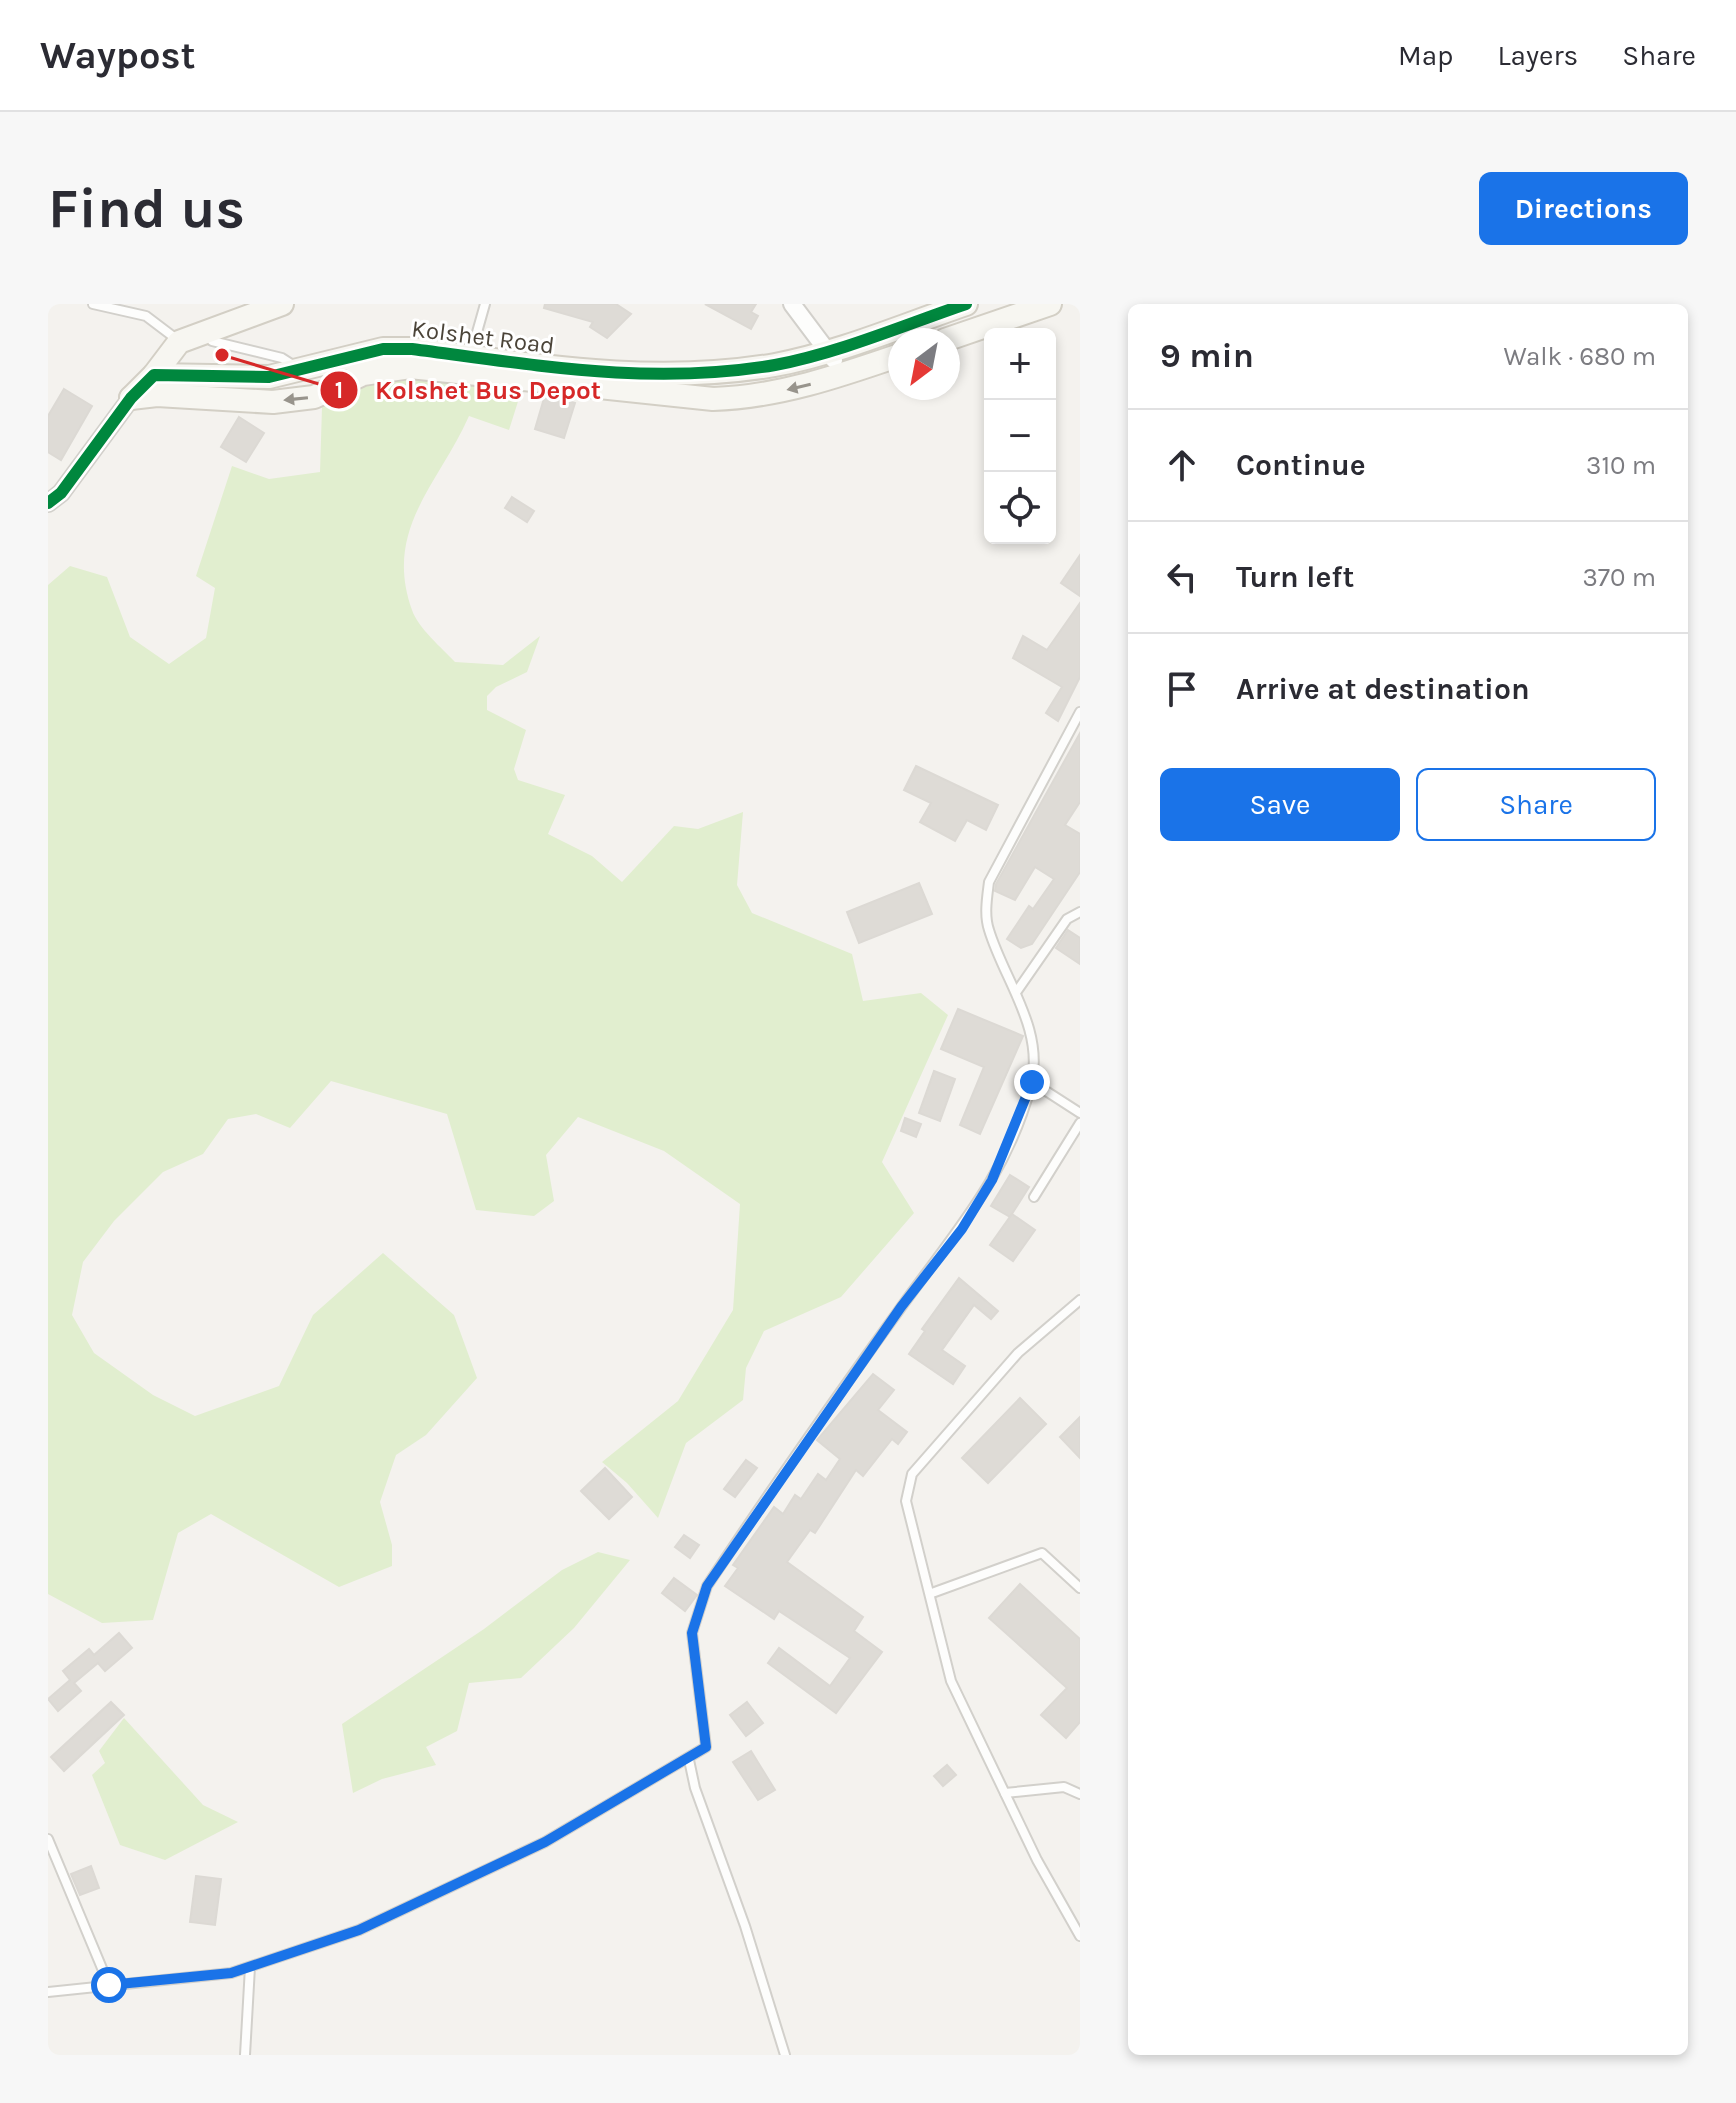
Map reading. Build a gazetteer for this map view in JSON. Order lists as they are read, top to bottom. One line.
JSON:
{"streets":{"street":["Kolshet Road"]},"places":["Kolshet Bus Depot"],"north":"bottom left","page":{"header":"Waypost","nav":["Map","Layers","Share"],"buttons":["Directions",["Save","Share"]],"title":"Find us","heading":["9 min","Walk · 680 m"],"map_buttons":["+","−"],"list":[["Continue","310 m"],["Turn left","370 m"],"Arrive at destination"]}}
